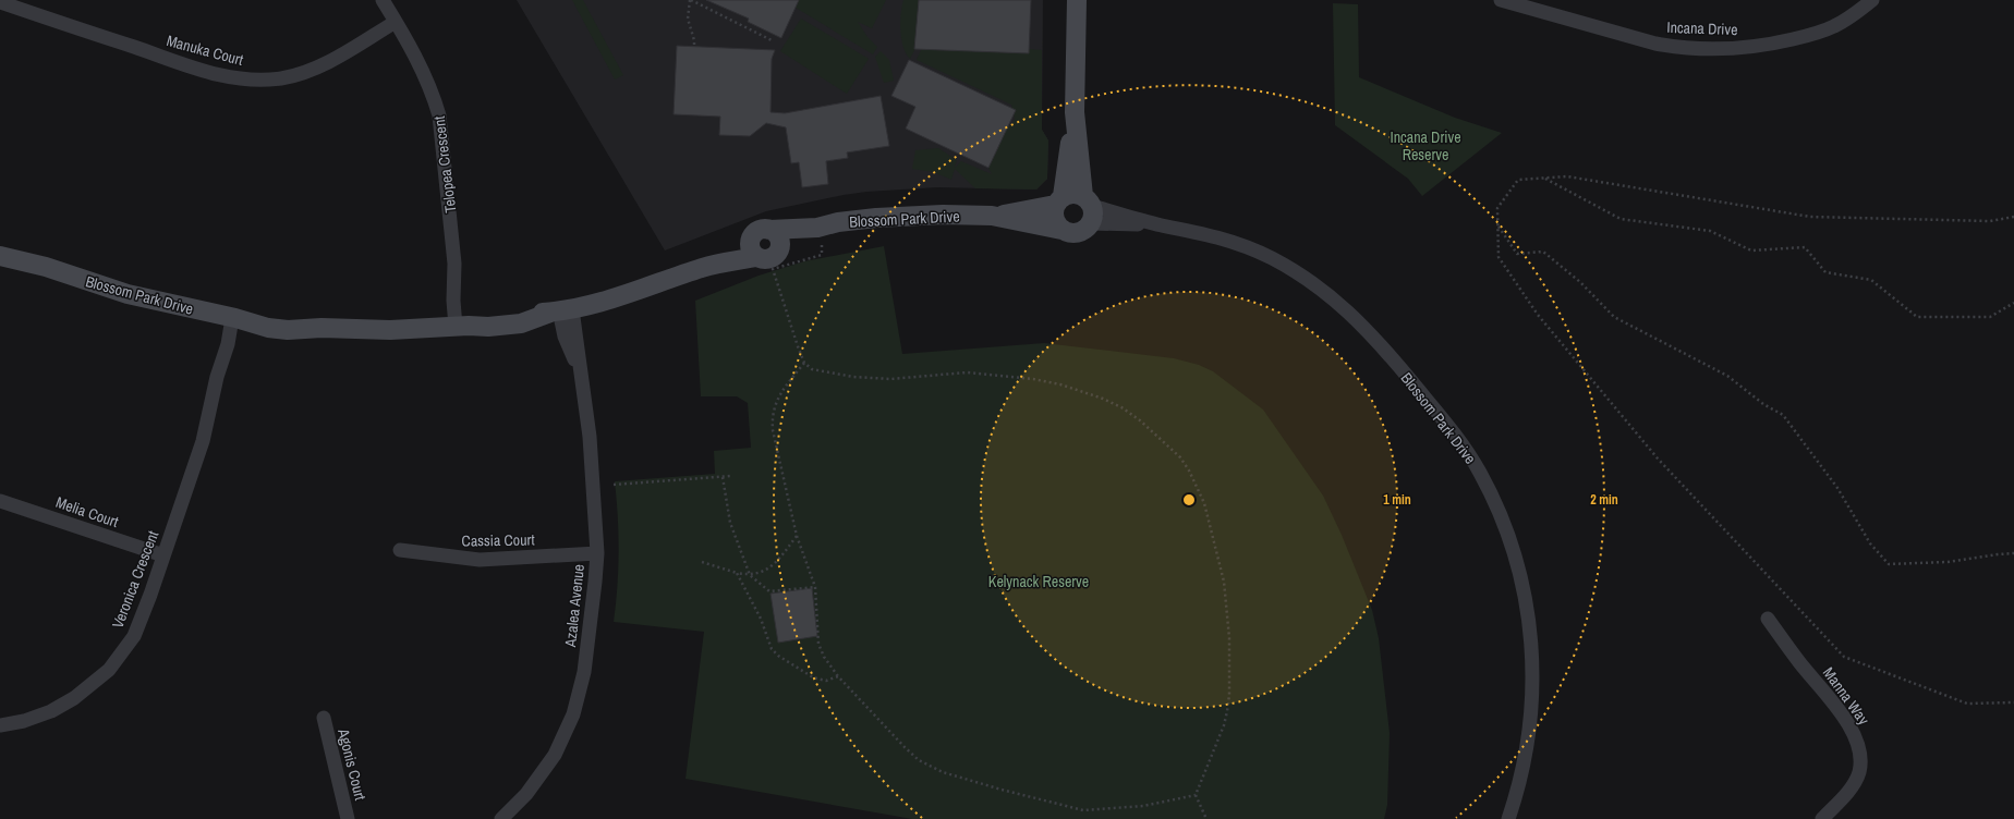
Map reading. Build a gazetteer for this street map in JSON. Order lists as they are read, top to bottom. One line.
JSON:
{"streets":{"street":["Incana Drive","Manuka Court","Telopea Crescent","Blossom Park Drive","Melia Court","Cassia Court","Veronica Crescent","Azalea Avenue","Manna Way","Agonis Court"]},"crossings":[["Manuka Court","Telopea Crescent"],["Telopea Crescent","Blossom Park Drive"],["Blossom Park Drive","Veronica Crescent"],["Blossom Park Drive","Azalea Avenue"],["Melia Court","Veronica Crescent"],["Cassia Court","Azalea Avenue"]],"parks":["Incana Drive Reserve","Kelynack Reserve"],"rings":["1 min","2 min"]}
